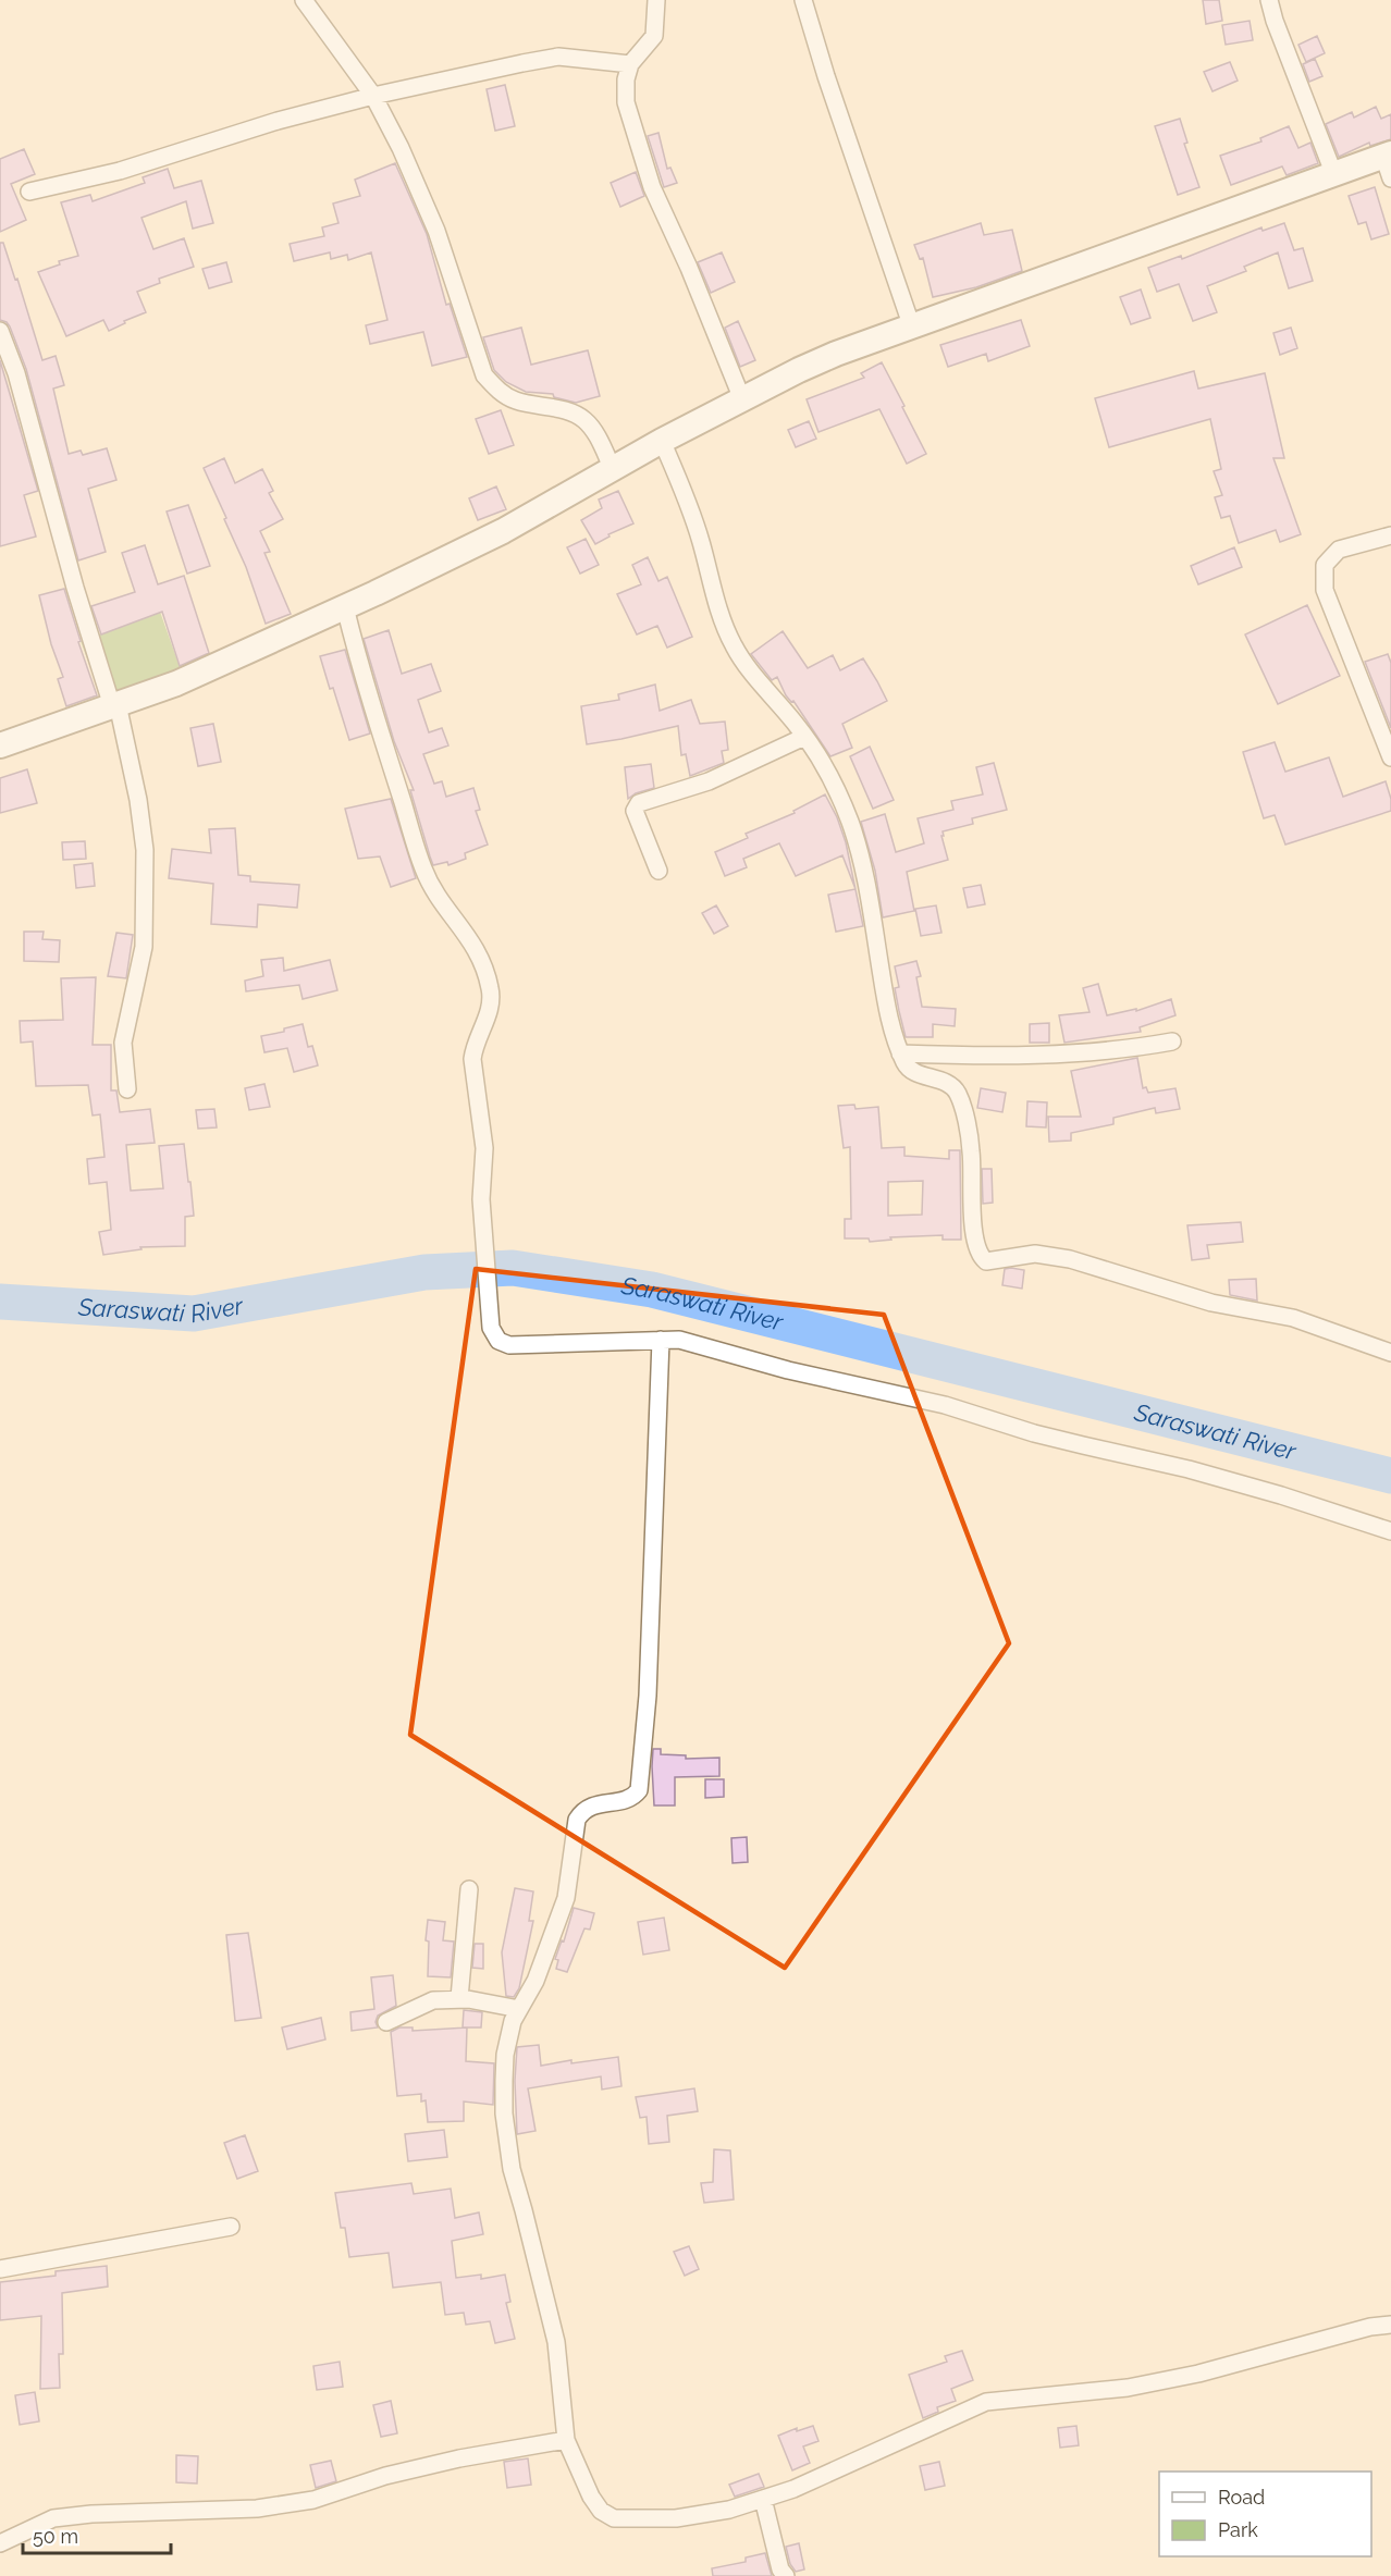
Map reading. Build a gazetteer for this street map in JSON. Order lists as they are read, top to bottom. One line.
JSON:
{"water":["Saraswati River"],"legend":["Road","Park"],"scale_bar":"50 m"}
